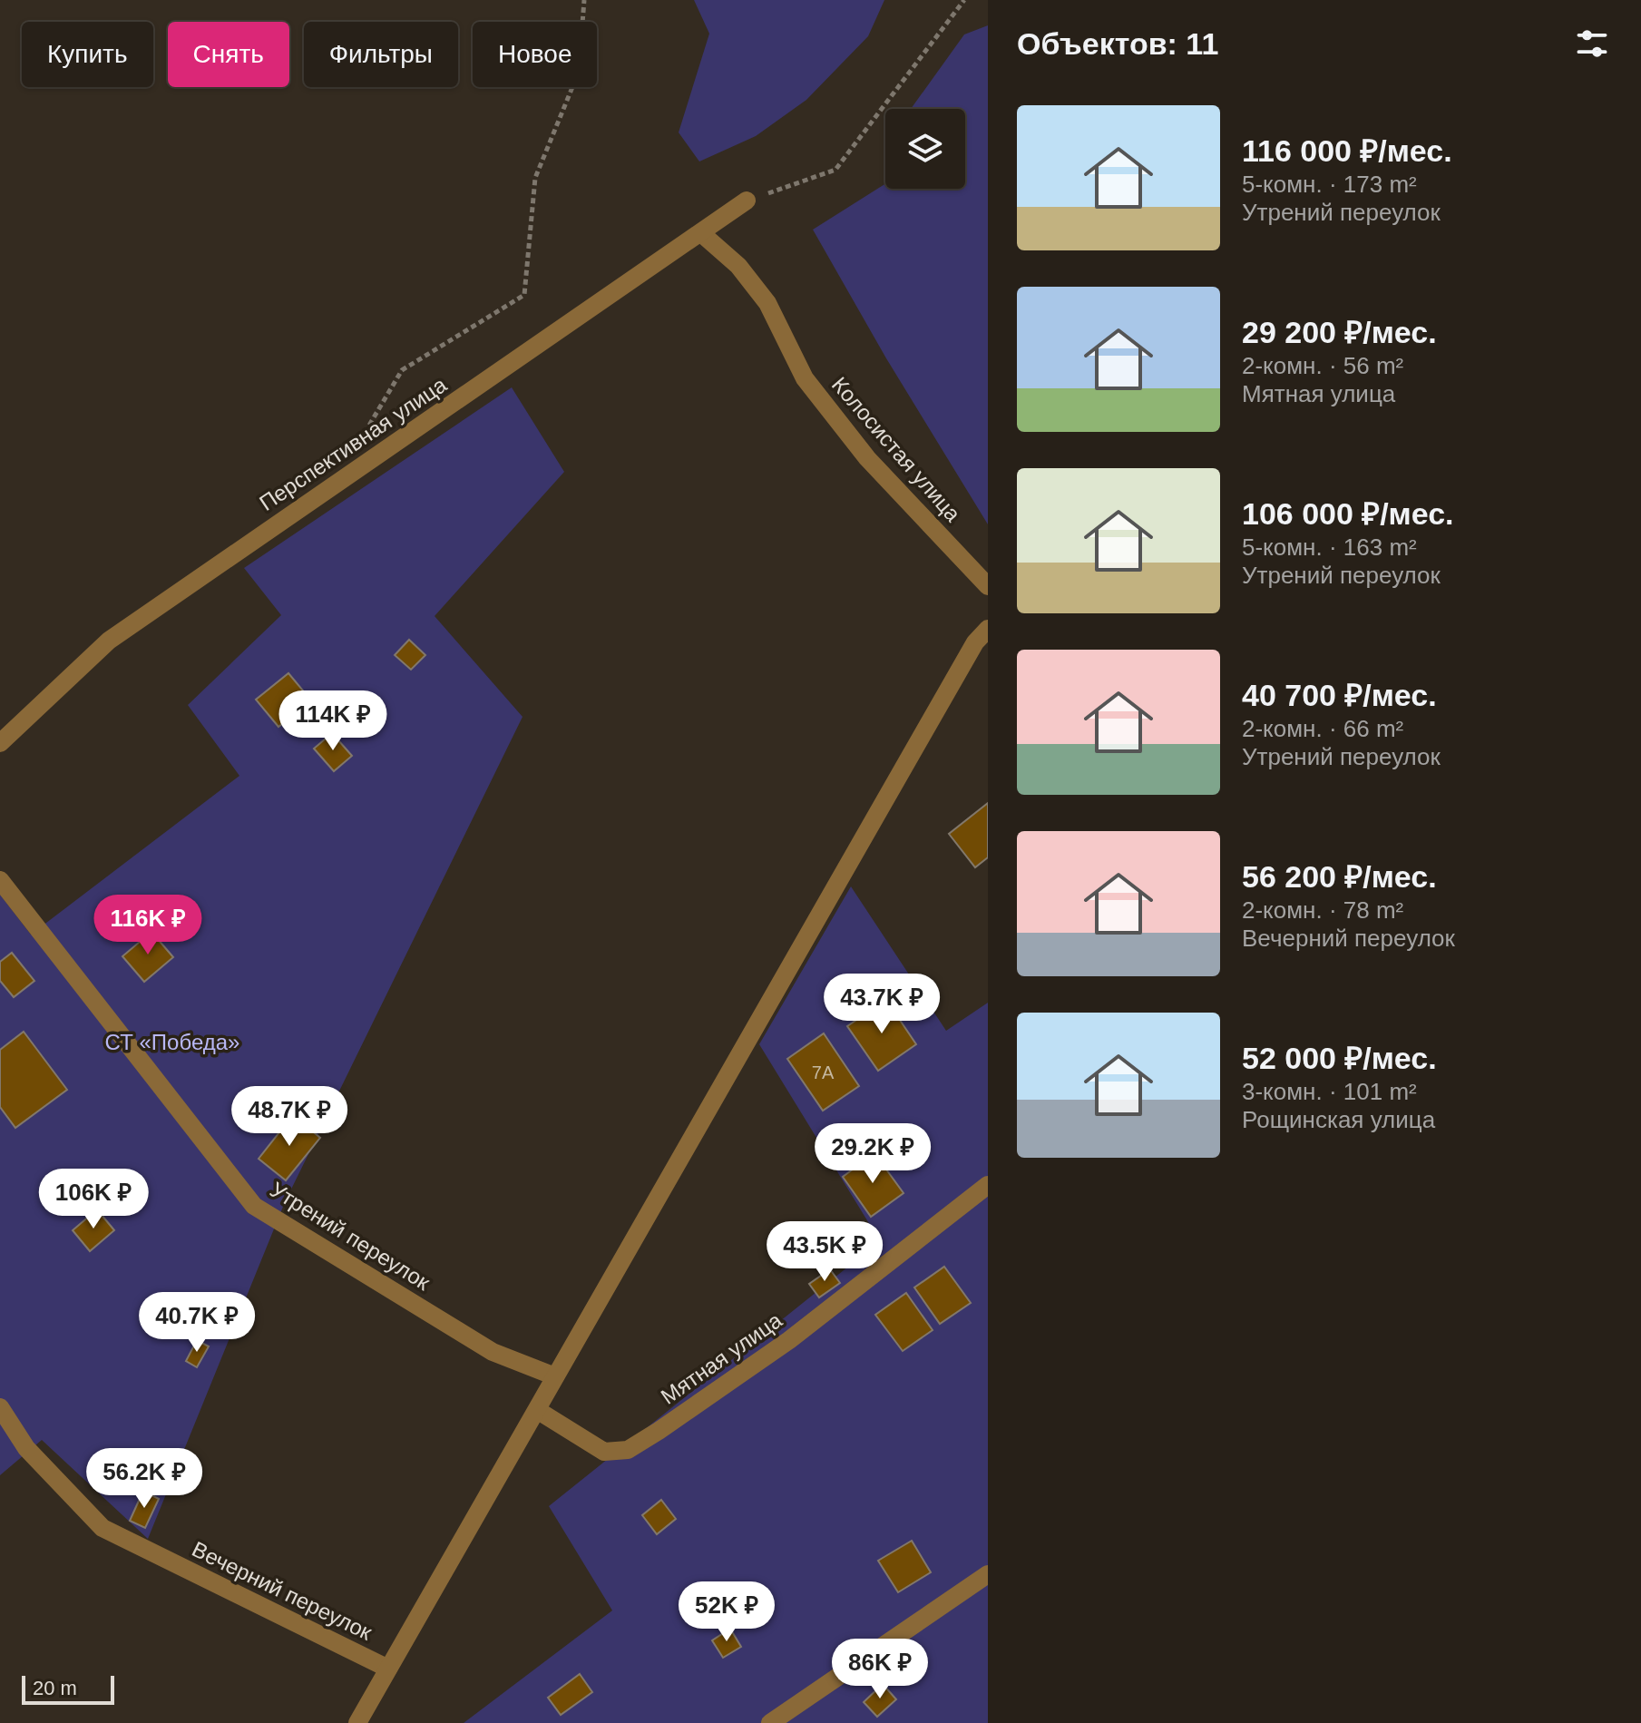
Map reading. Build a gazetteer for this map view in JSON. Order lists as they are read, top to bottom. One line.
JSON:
{"streets":{"street":["Перспективная улица","Колосистая улица","Утрений переулок","Мятная улица","Вечерний переулок"]},"crossings":[["Перспективная улица","Колосистая улица"]],"parks":["СТ «Победа»"],"house_numbers":["7А"],"scale_bar":"20 m","page":{"heading":"Объектов: 11","chip":["Купить","Снять","Фильтры","Новое"],"list":[{"name":"116 000 ₽/мес.","note":"5-комн. · 173 m² · Утрений переулок"},{"name":"29 200 ₽/мес.","note":"2-комн. · 56 m² · Мятная улица"},{"name":"106 000 ₽/мес.","note":"5-комн. · 163 m² · Утрений переулок"},{"name":"40 700 ₽/мес.","note":"2-комн. · 66 m² · Утрений переулок"},{"name":"56 200 ₽/мес.","note":"2-комн. · 78 m² · Вечерний переулок"},{"name":"52 000 ₽/мес.","note":"3-комн. · 101 m² · Рощинская улица"}],"price":["114K ₽","116K ₽","43.7K ₽","48.7K ₽","29.2K ₽","106K ₽","43.5K ₽","40.7K ₽","56.2K ₽","52K ₽","86K ₽"],"scale":"20 m"}}
